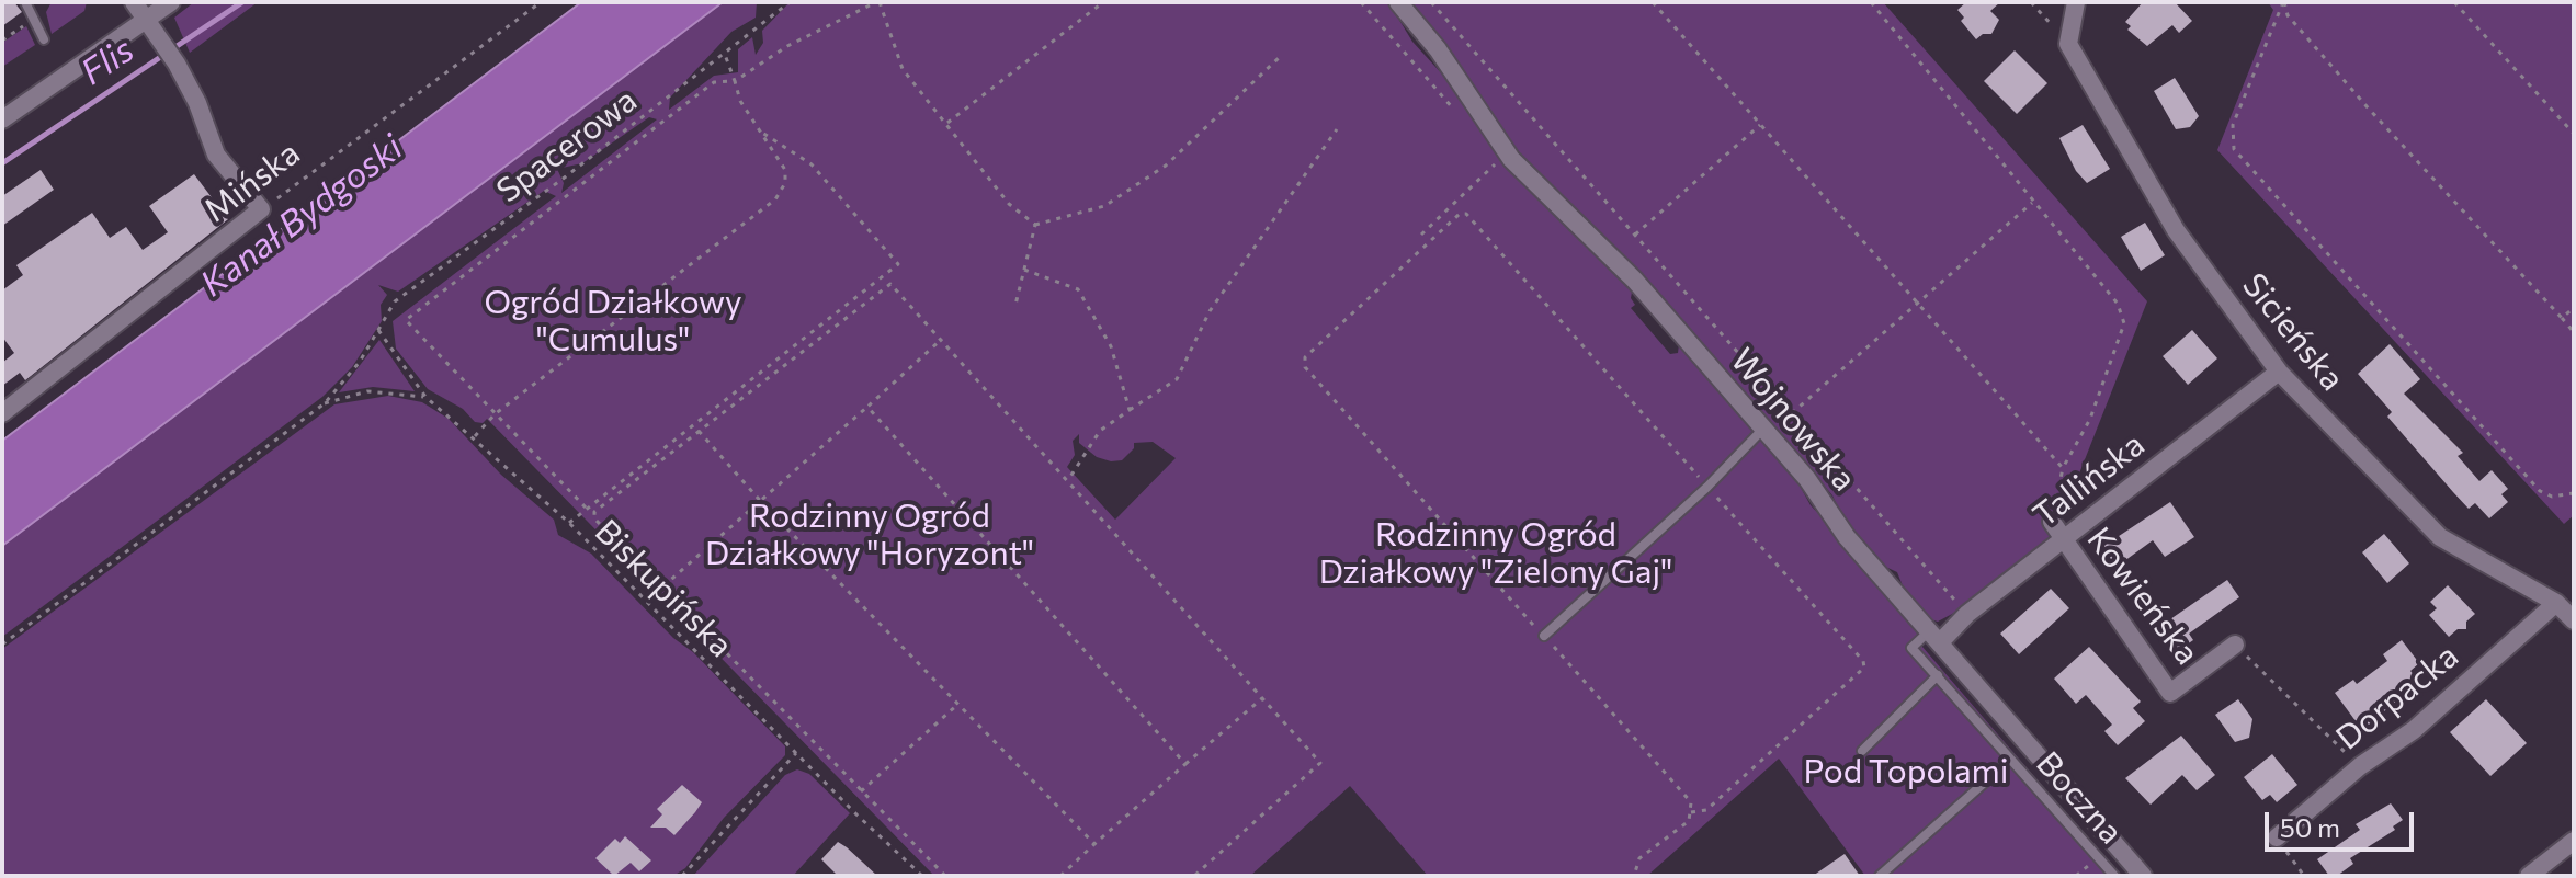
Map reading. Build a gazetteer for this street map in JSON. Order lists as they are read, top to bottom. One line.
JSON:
{"streets":{"street":["Mińska","Sicieńska","Wojnowska","Tallińska","Kowieńska","Dorpacka"],"lane":["Boczna"],"path":["Spacerowa","Biskupińska"]},"crossings":[["Spacerowa","Biskupińska"],["Sicieńska","Tallińska"],["Sicieńska","Dorpacka"],["Wojnowska","Tallińska"],["Wojnowska","Boczna"],["Tallińska","Kowieńska"],["Tallińska","Boczna"]],"water":["Flis","Kanał Bydgoski"],"parks":["Ogród Działkowy \"Cumulus\"","Rodzinny Ogród Działkowy \"Horyzont\"","Rodzinny Ogród Działkowy \"Zielony Gaj\"","Pod Topolami"],"scale_bar":"50 m"}
